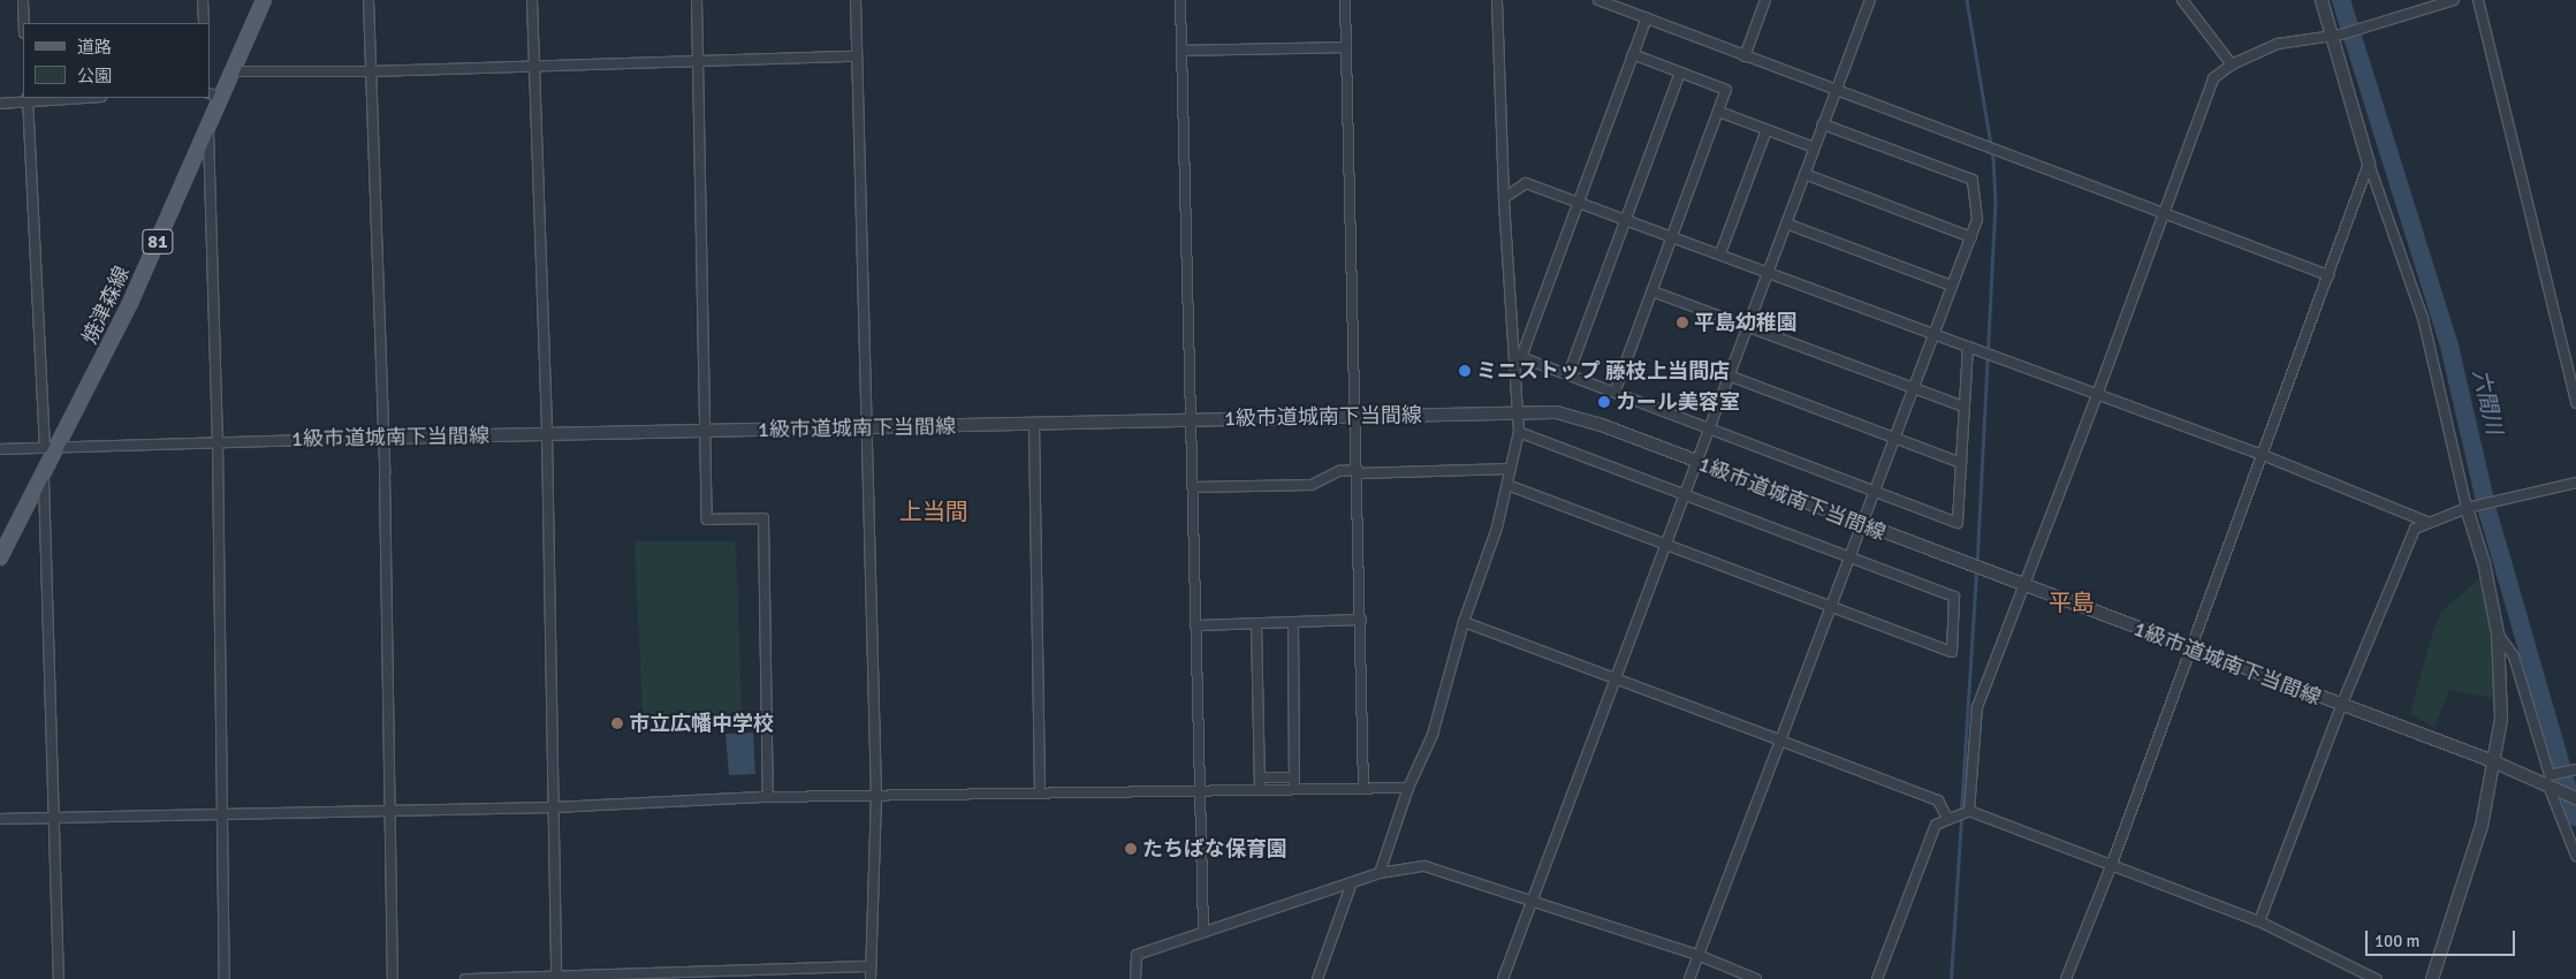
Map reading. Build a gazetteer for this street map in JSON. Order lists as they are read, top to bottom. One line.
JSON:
{"streets":{"main road":["81","焼津森線"],"street":["1級市道城南下当間線"]},"crossings":[["焼津森線","1級市道城南下当間線"]],"districts":["上当間","平島"],"water":["六間川"],"places":["平島幼稚園","ミニストップ 藤枝上当間店","カール美容室","市立広幡中学校","たちばな保育園"],"legend":["道路","公園"],"scale_bar":"100 m"}
